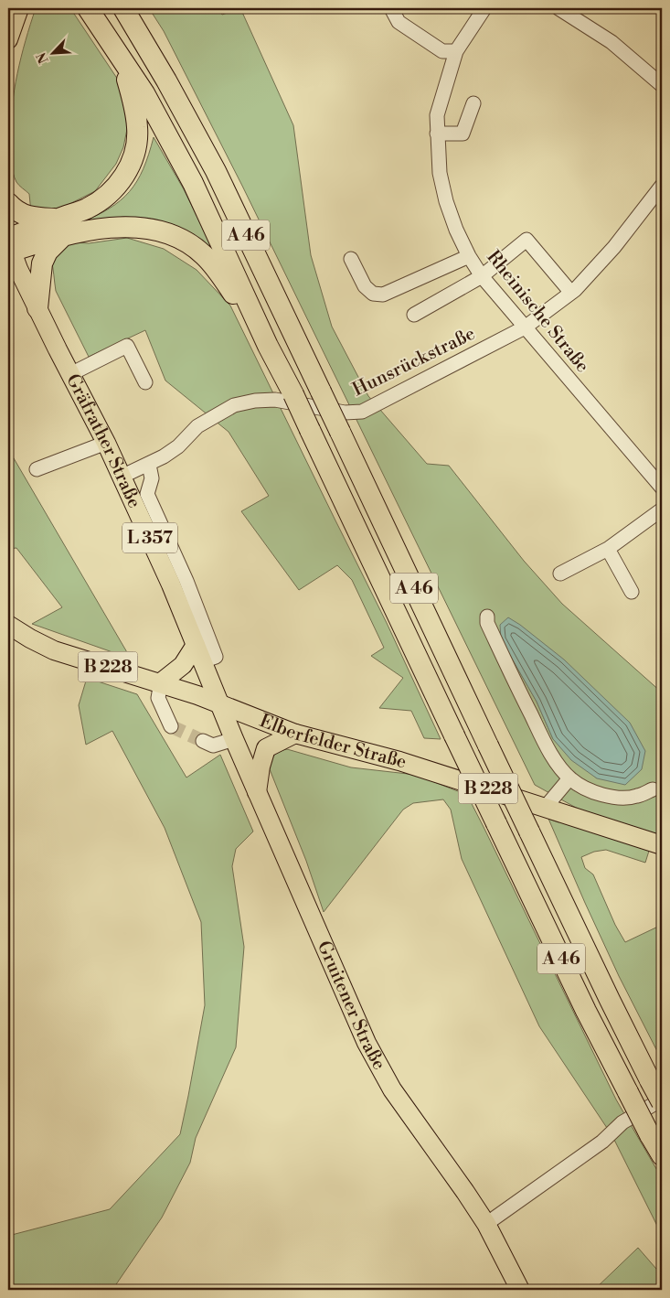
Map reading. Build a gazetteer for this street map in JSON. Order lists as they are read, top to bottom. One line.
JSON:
{"streets":{"highway":["A 46"],"main road":["Gräfrather Straße","L 357","B 228","Elberfelder Straße","Gruitener Straße"],"street":["Rheinische Straße","Hunsrückstraße"]},"crossings":[["Rheinische Straße","Hunsrückstraße"],["Hunsrückstraße","Gräfrather Straße"],["Gräfrather Straße","Elberfelder Straße"],["Gräfrather Straße","Gruitener Straße"],["Elberfelder Straße","Gruitener Straße"]],"north":"bottom left"}
